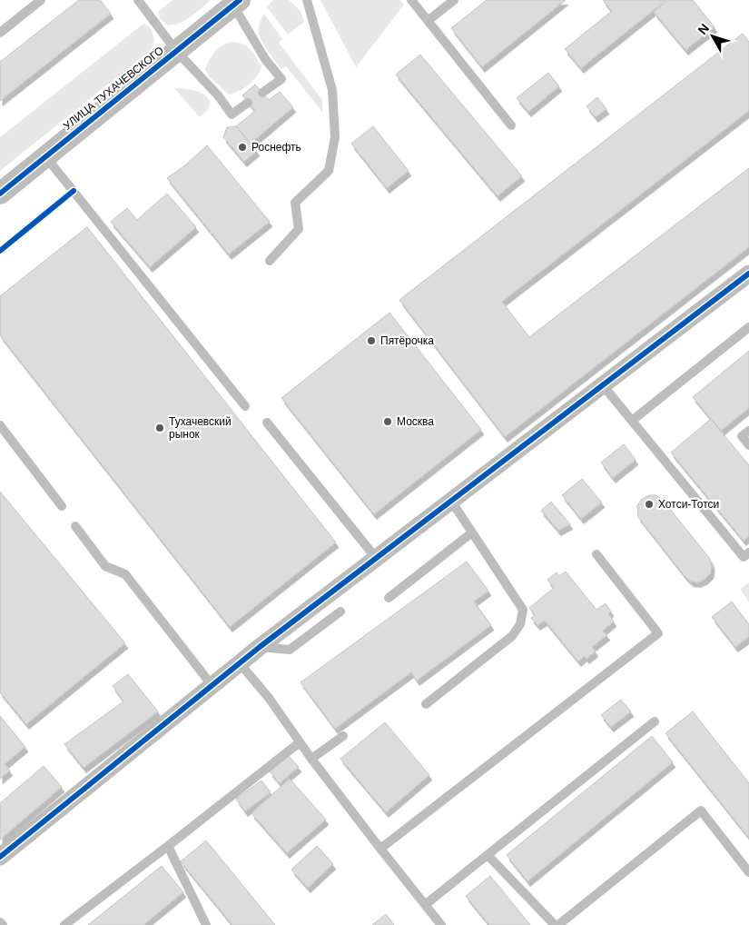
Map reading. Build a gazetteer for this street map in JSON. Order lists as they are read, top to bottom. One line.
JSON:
{"streets":{"street":["УЛИЦА ТУХАЧЕВСКОГО"]},"places":["Роснефть","Пятёрочка","Москва","Тухачевский рынок","Хотси-Тотси"],"north":"top left"}
